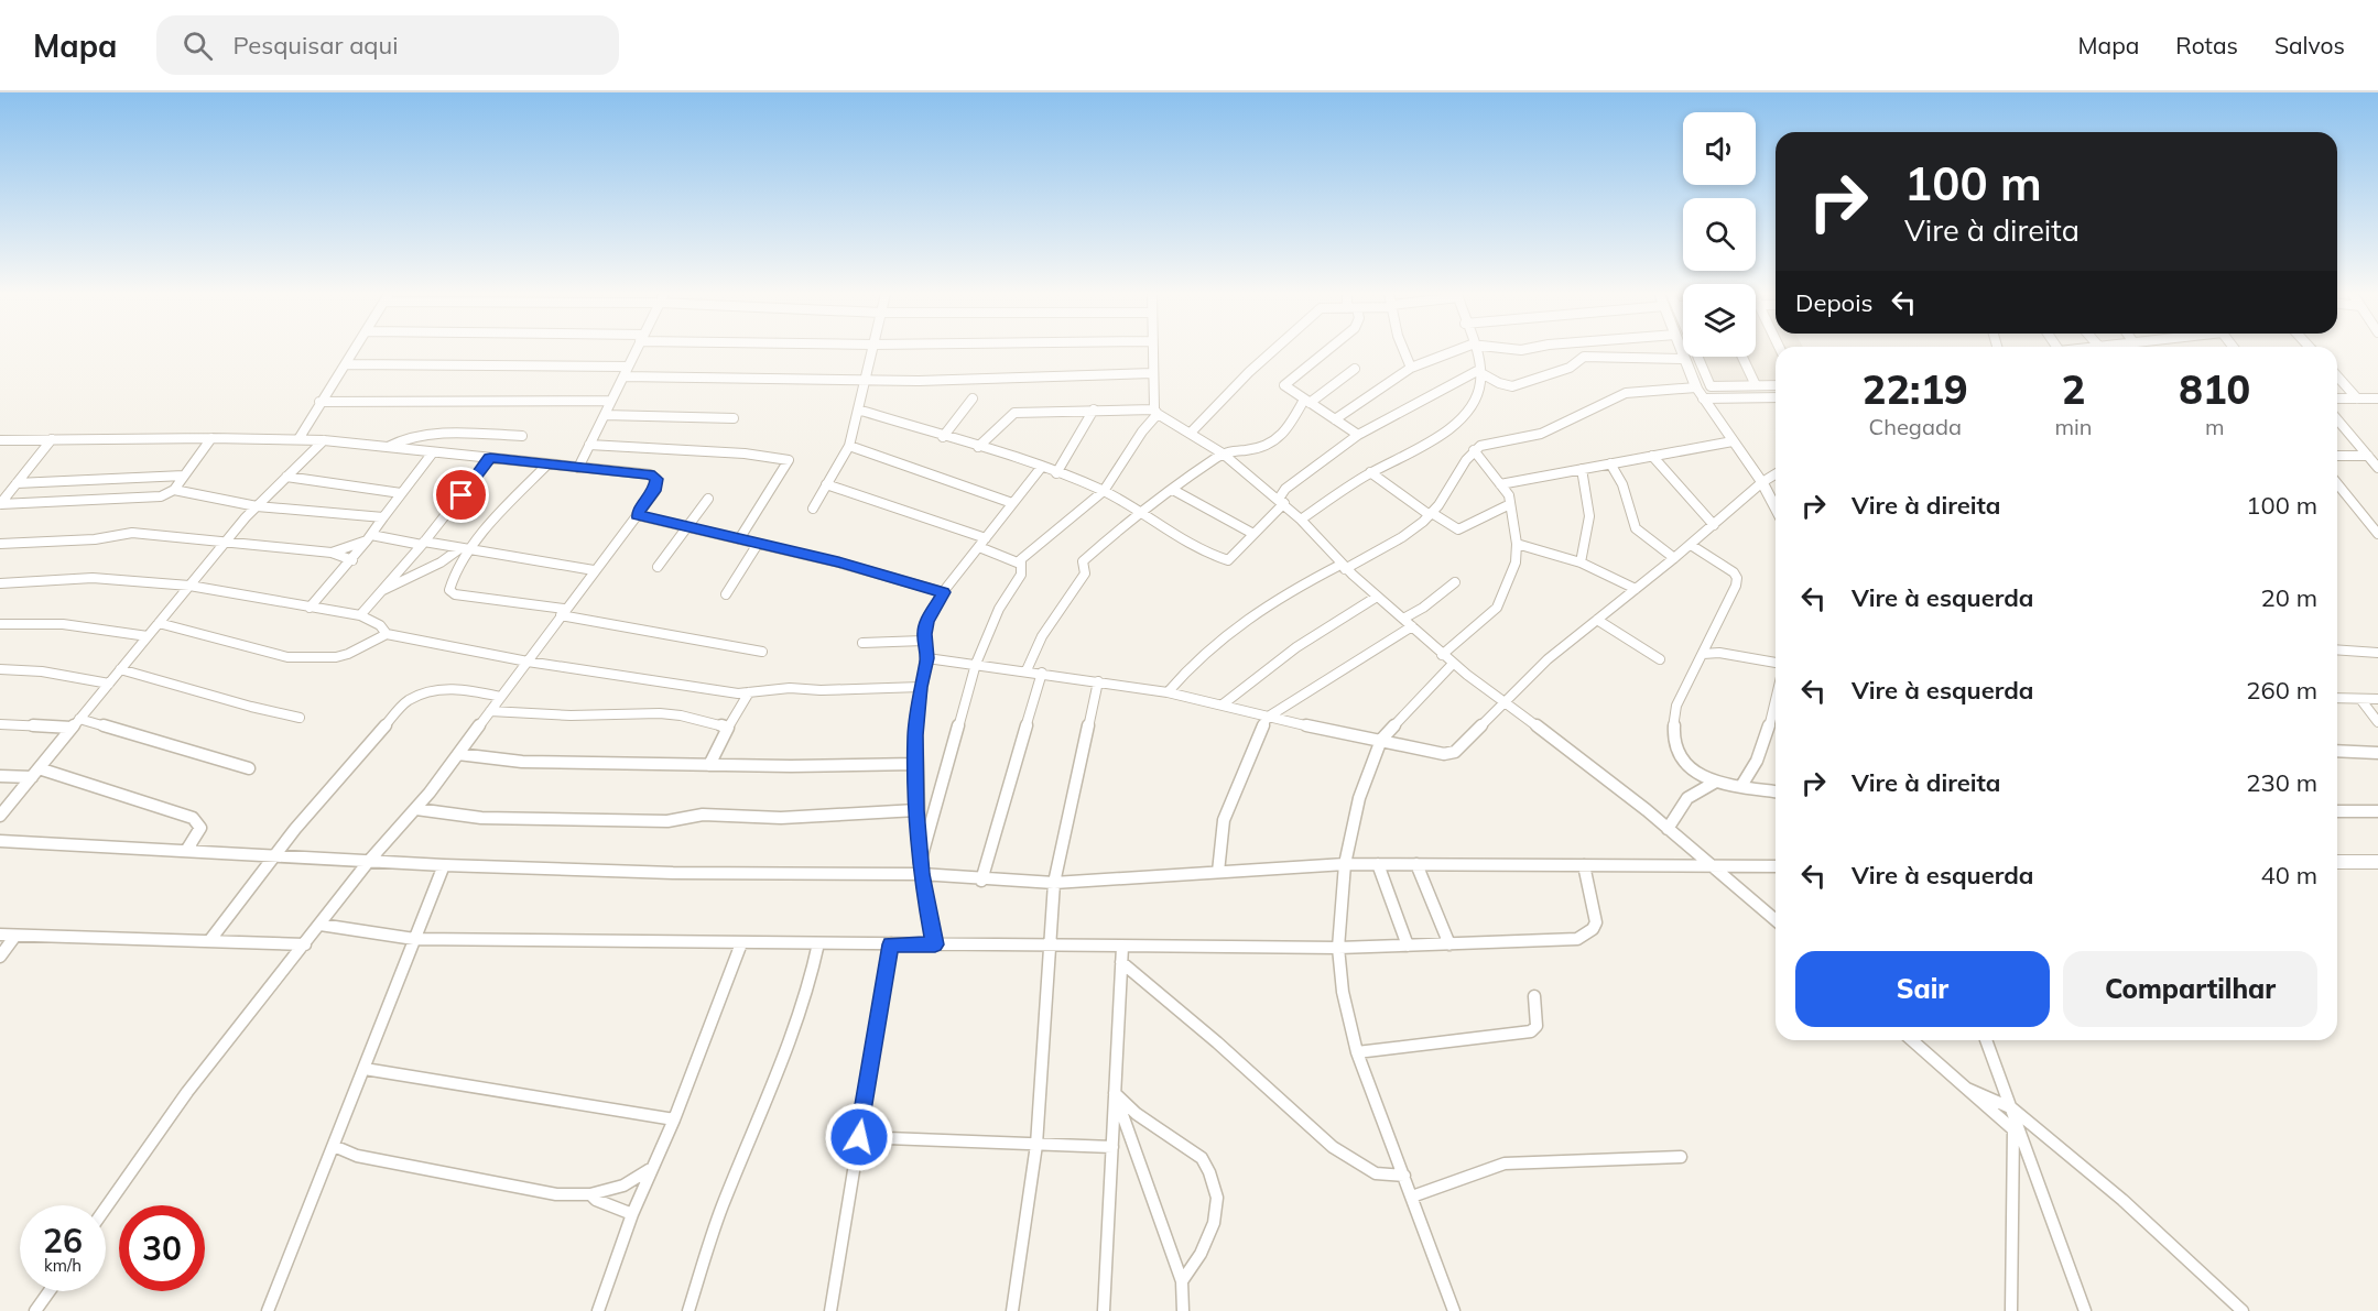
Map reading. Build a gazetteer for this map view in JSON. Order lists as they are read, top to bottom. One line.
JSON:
{"page":{"header":"Mapa","search":"Pesquisar aqui","nav":["Mapa","Rotas","Salvos"],"turn":["100 m","Vire à direita"],"then":"Depois","eta":["22:19","Chegada","2","min","810","m"],"list":[{"name":"Vire à direita","value":"100 m"},{"name":"Vire à esquerda","value":"20 m"},{"name":"Vire à esquerda","value":"260 m"},{"name":"Vire à direita","value":"230 m"},{"name":"Vire à esquerda","value":"40 m"}],"buttons":["Sair","Compartilhar"],"speed":"26 km/h","limit":"30"}}
